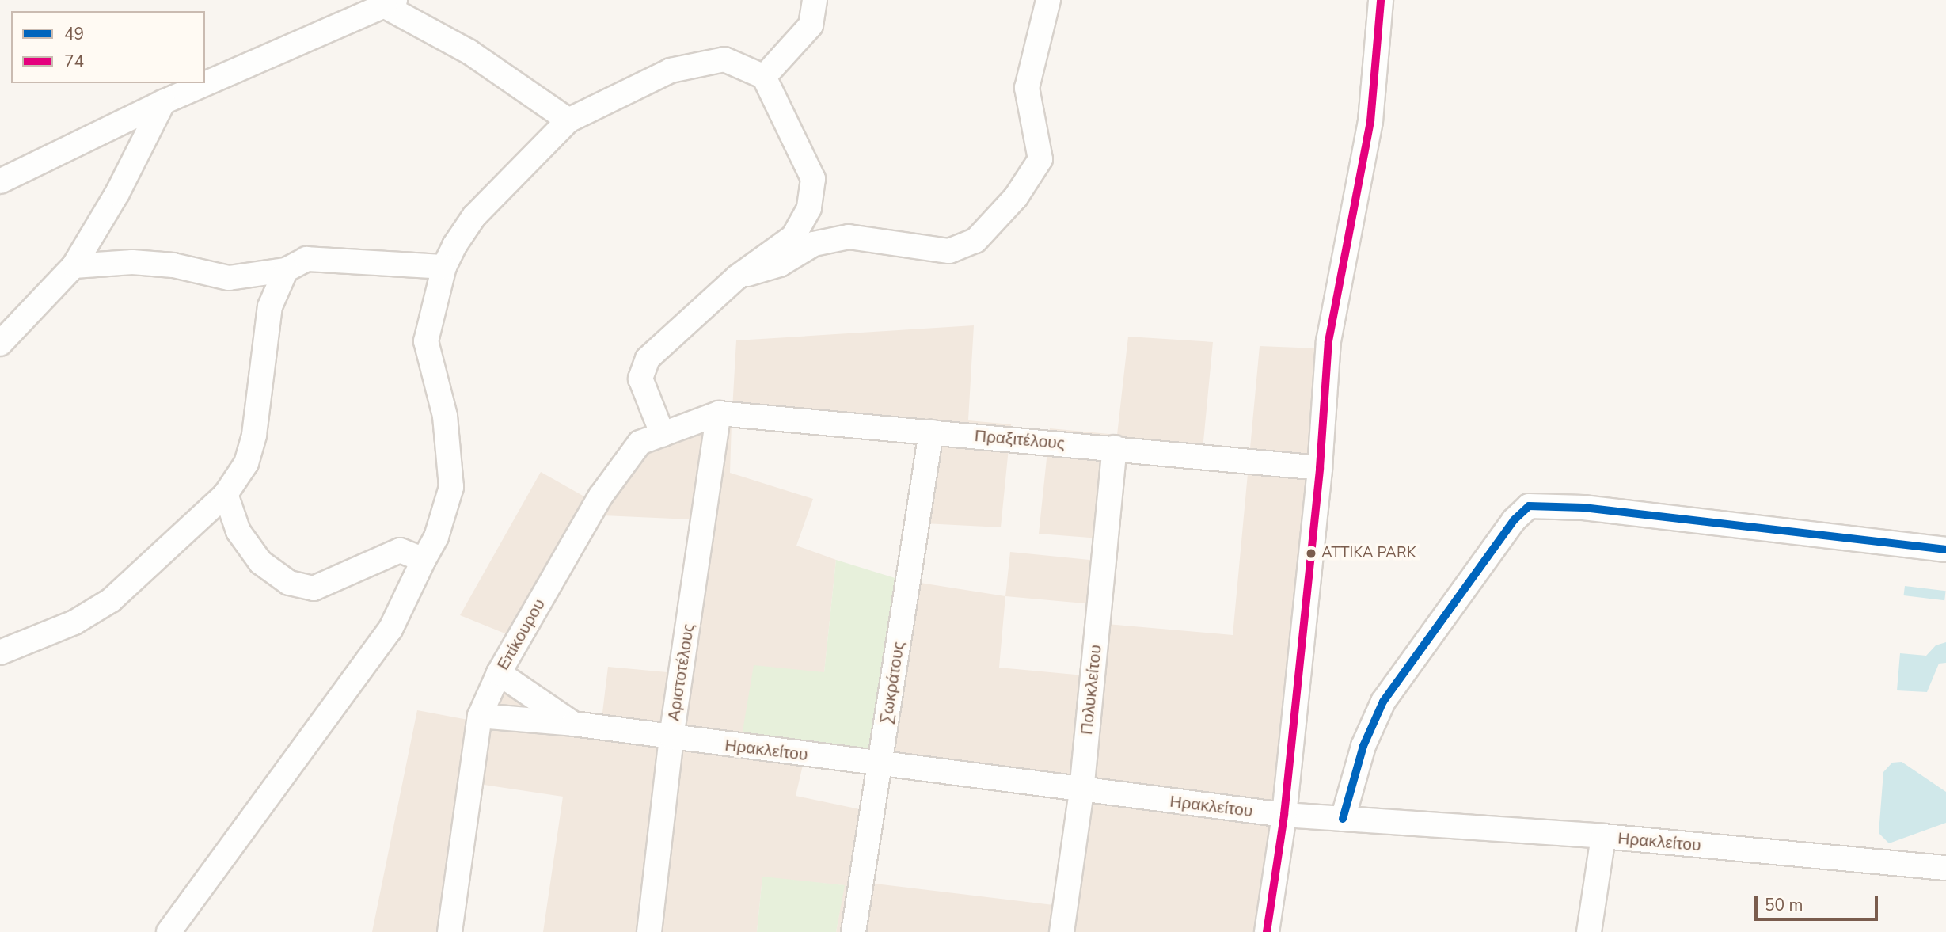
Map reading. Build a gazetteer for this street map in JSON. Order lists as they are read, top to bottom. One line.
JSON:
{"streets":{"street":["Πραξιτέλους","Επίκουρου","Αριστοτέλους","Σωκράτους","Πολυκλείτου","Ηρακλείτου"]},"crossings":[["Πραξιτέλους","Επίκουρου"],["Πραξιτέλους","Αριστοτέλους"],["Πραξιτέλους","Σωκράτους"],["Πραξιτέλους","Πολυκλείτου"],["Επίκουρου","Αριστοτέλους"],["Επίκουρου","Ηρακλείτου"],["Αριστοτέλους","Ηρακλείτου"],["Σωκράτους","Ηρακλείτου"],["Πολυκλείτου","Ηρακλείτου"]],"places":["ATTIKA PARK"],"lines":["transit line 74","transit line 49"],"legend":["49","74"],"scale_bar":"50 m"}
